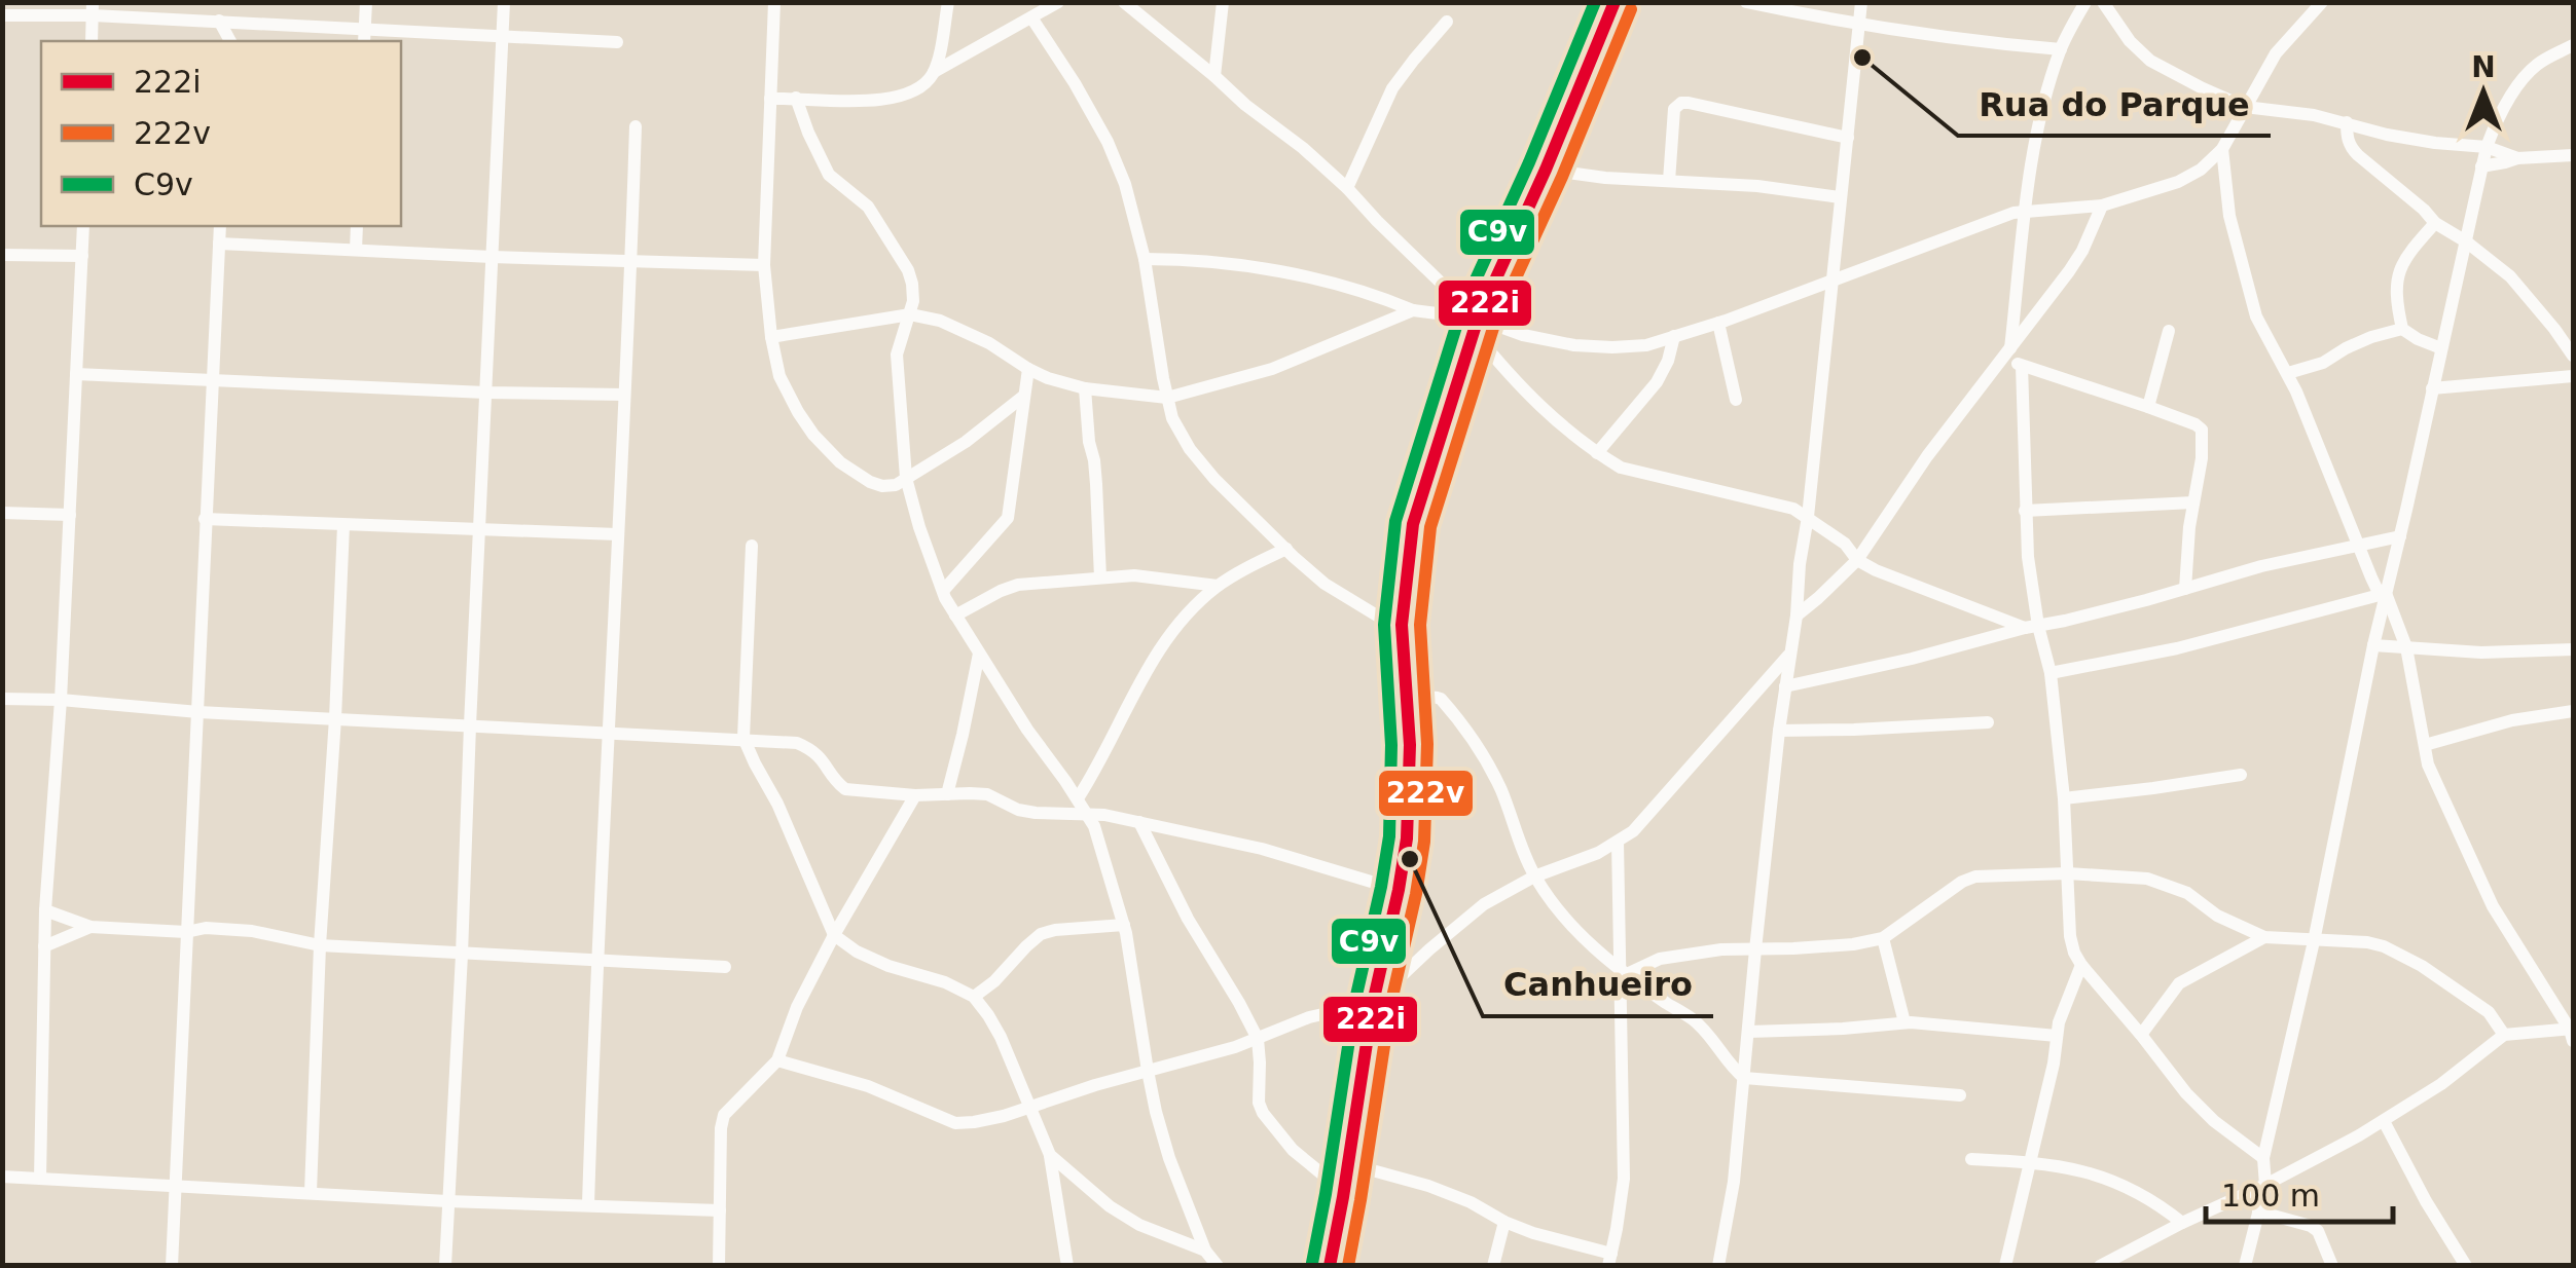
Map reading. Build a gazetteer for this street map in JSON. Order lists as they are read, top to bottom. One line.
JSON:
{"places":["Rua do Parque","Canhueiro"],"lines":["transit line 222i","transit line C9v","transit line 222v"],"legend":["222i","222v","C9v"],"scale_bar":"100 m","north":"top"}
